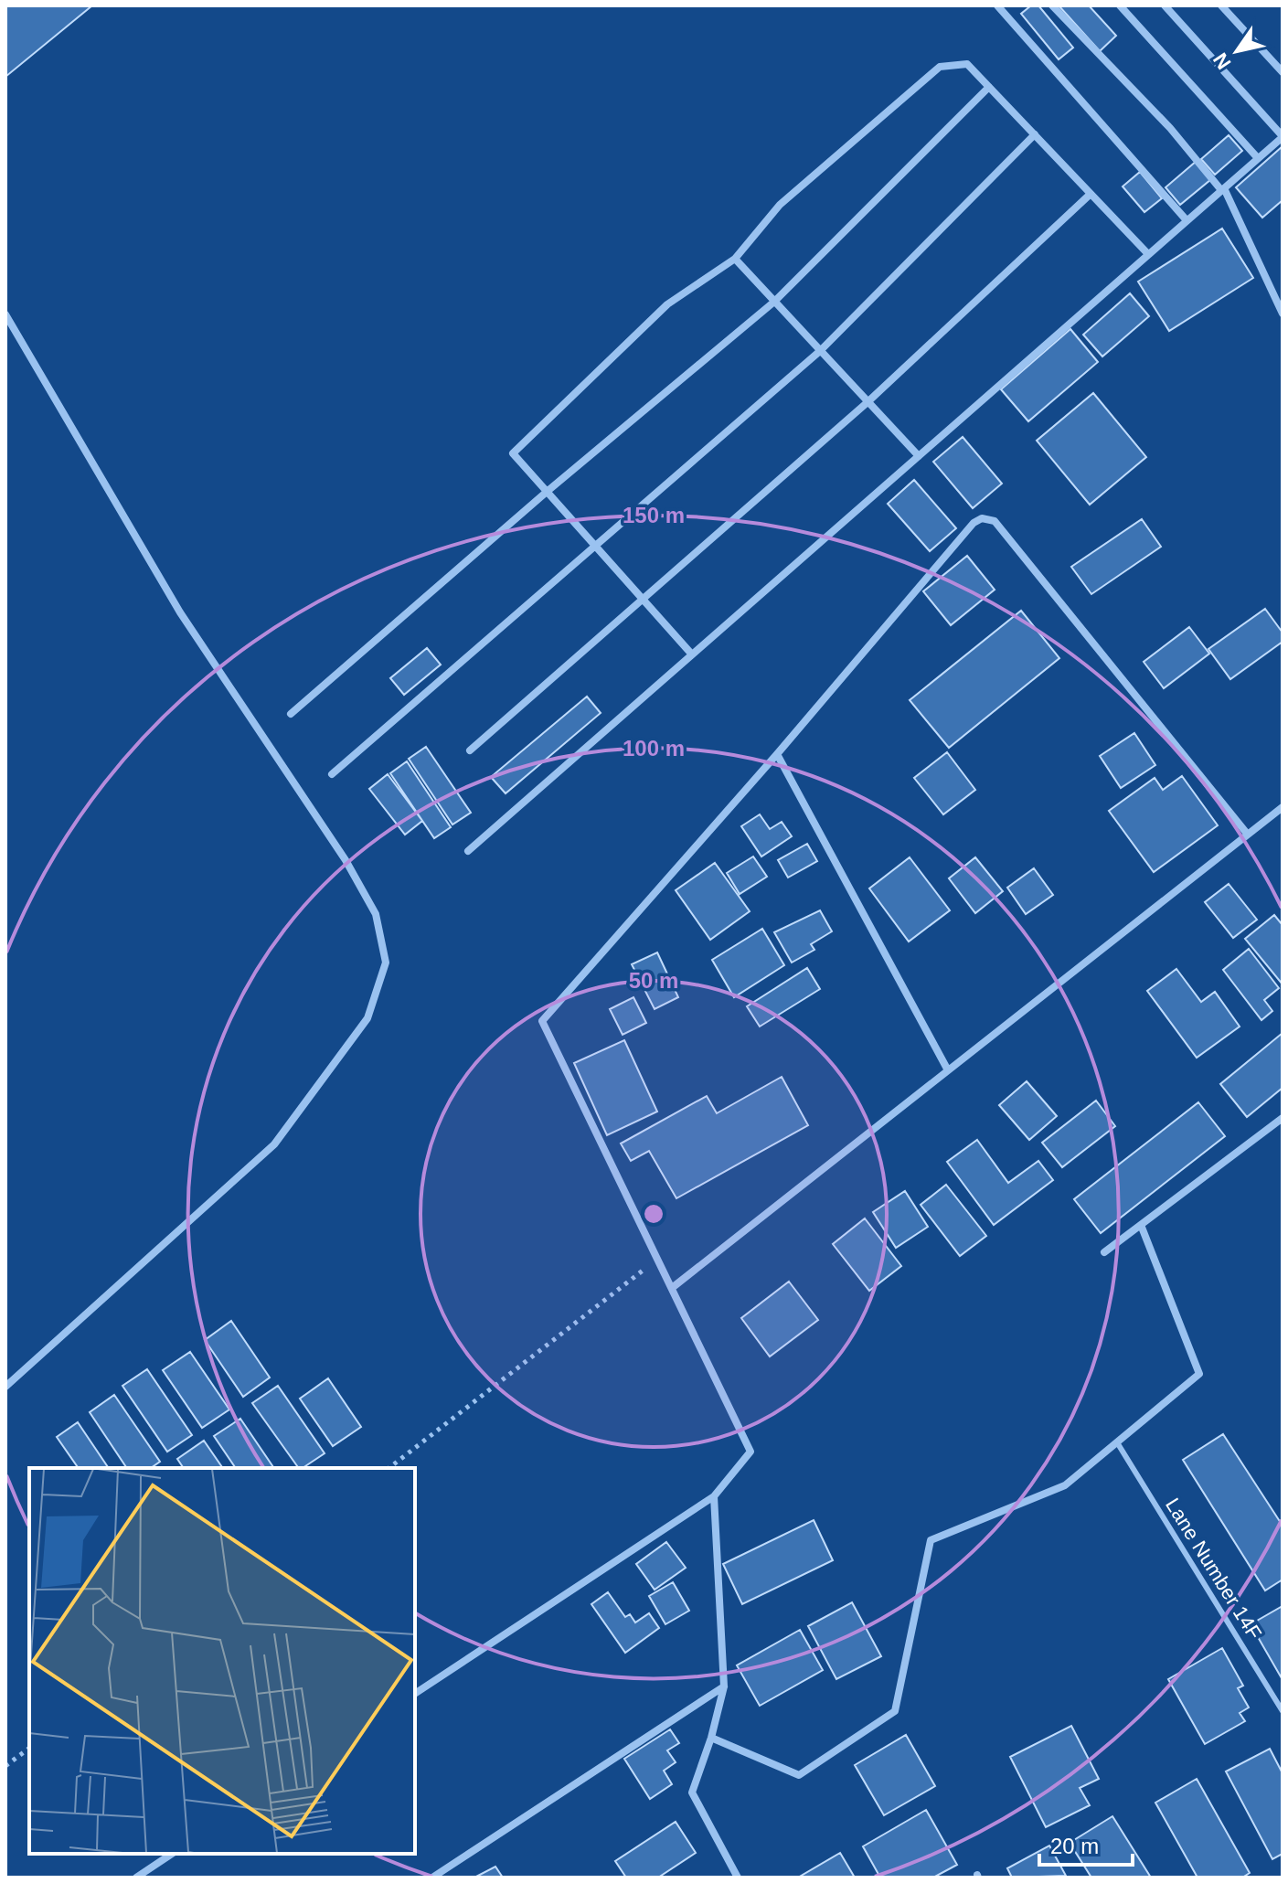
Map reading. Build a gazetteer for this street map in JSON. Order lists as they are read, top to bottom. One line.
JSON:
{"streets":{"lane":["Lane Number 14F"]},"scale_bar":"20 m","north":"bottom left","rings":["150 m","100 m","50 m"]}
